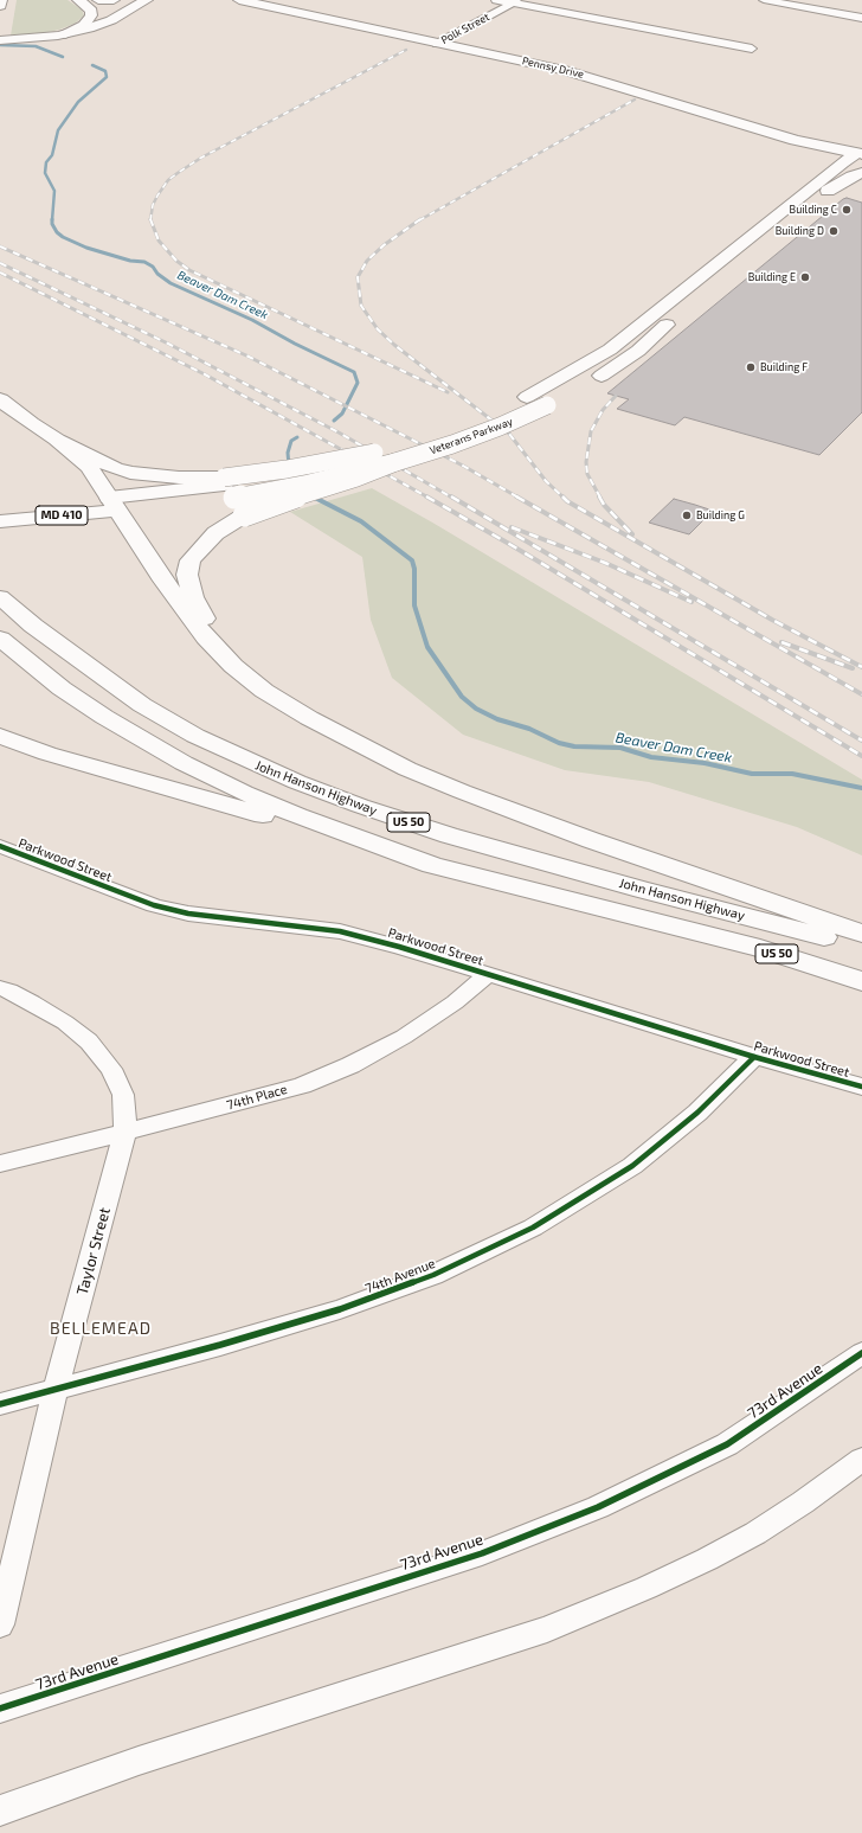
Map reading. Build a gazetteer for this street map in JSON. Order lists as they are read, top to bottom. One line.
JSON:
{"streets":{"main road":["Pennsy Drive","Veterans Parkway","MD 410","John Hanson Highway","US 50"],"street":["Polk Street","Parkwood Street","74th Place","Taylor Street","74th Avenue","73rd Avenue"]},"crossings":[["Polk Street","Pennsy Drive"],["Pennsy Drive","Veterans Parkway"],["Veterans Parkway","MD 410"],["Parkwood Street","74th Place"],["Parkwood Street","74th Avenue"],["74th Place","Taylor Street"],["Taylor Street","74th Avenue"]],"districts":["BELLEMEAD"],"water":["Beaver Dam Creek"],"places":["Building C","Building D","Building E","Building F","Building G"]}
